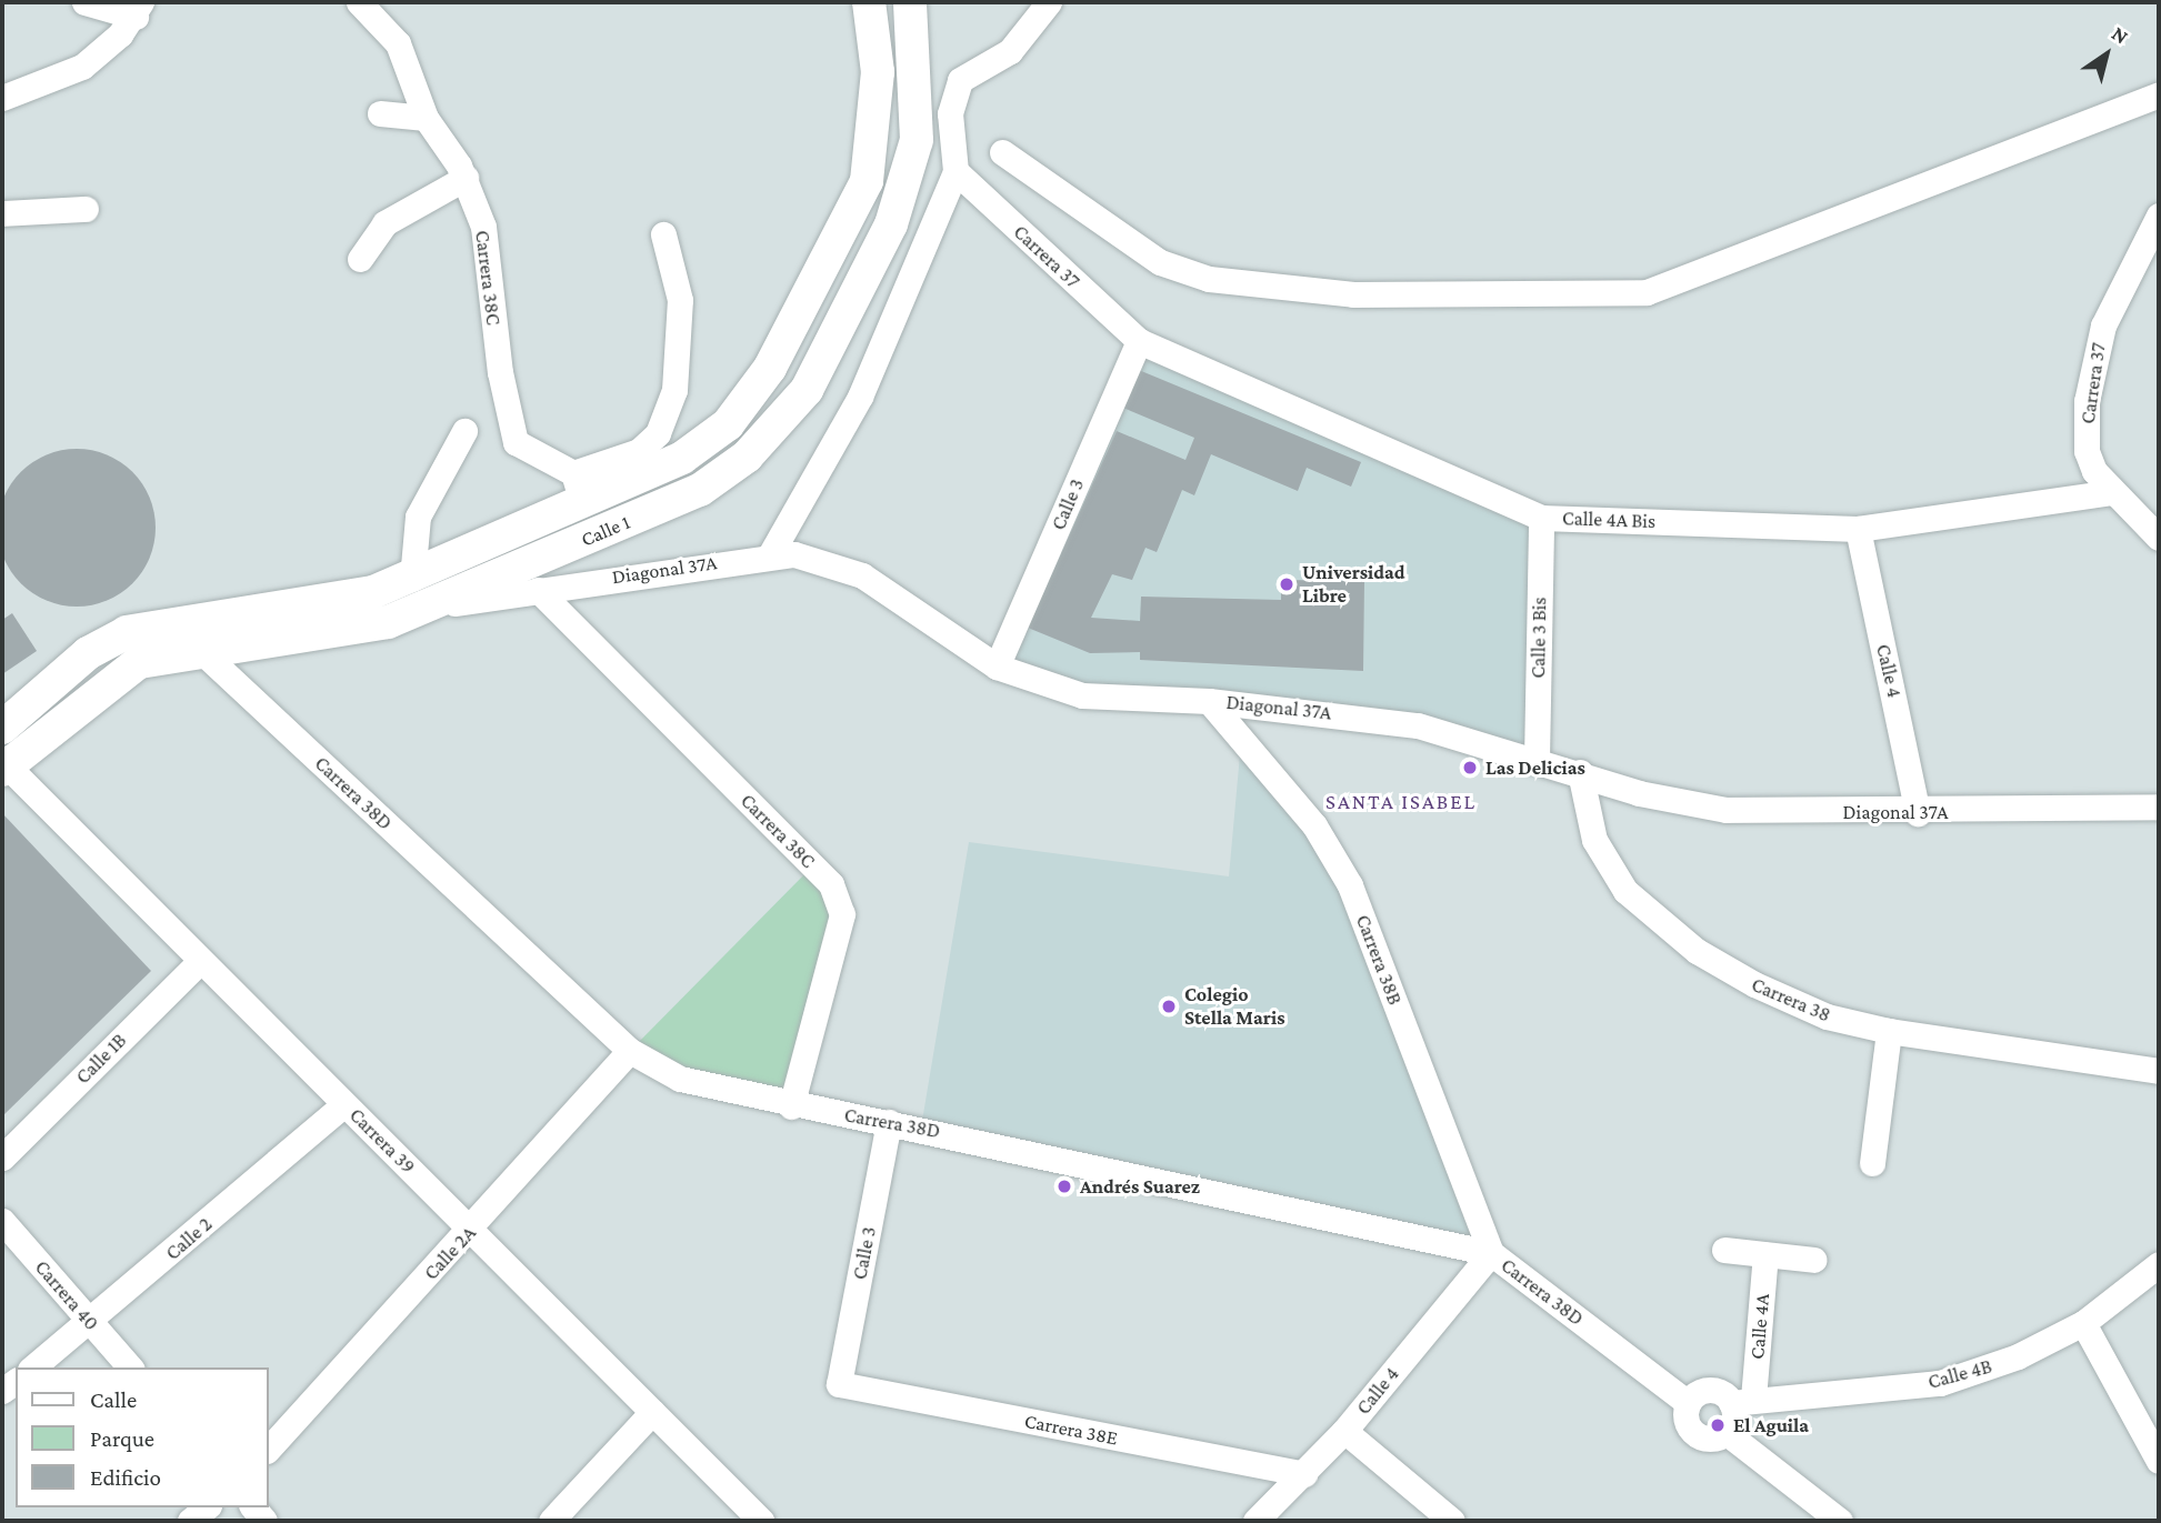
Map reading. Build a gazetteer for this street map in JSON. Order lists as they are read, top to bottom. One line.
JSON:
{"streets":{"main road":["Calle 1"],"street":["Carrera 37","Carrera 38C","Calle 3","Calle 4A Bis","Diagonal 37A","Calle 3 Bis","Calle 4","Carrera 38D","Carrera 38B","Carrera 38","Calle 1B","Carrera 39","Calle 2","Calle 2A","Carrera 40","Calle 4A","Calle 4B","Carrera 38E"]},"crossings":[["Carrera 37","Calle 3"],["Carrera 37","Calle 4A Bis"],["Carrera 38C","Calle 1"],["Carrera 38C","Diagonal 37A"],["Carrera 38C","Carrera 38D"],["Calle 3","Calle 4A Bis"],["Calle 3","Diagonal 37A"],["Calle 3","Carrera 38D"],["Calle 3","Carrera 38E"],["Calle 4A Bis","Calle 3 Bis"],["Calle 4A Bis","Calle 4"],["Calle 1","Diagonal 37A"],["Calle 1","Carrera 38D"],["Calle 1","Carrera 39"],["Diagonal 37A","Calle 3 Bis"],["Diagonal 37A","Calle 4"],["Diagonal 37A","Carrera 38B"],["Diagonal 37A","Carrera 38"],["Calle 4","Carrera 38D"],["Calle 4","Carrera 38B"],["Calle 4","Carrera 38E"],["Carrera 38D","Carrera 38B"],["Carrera 38D","Calle 2A"],["Carrera 38D","Calle 4A"],["Carrera 38D","Calle 4B"],["Calle 1B","Carrera 39"],["Carrera 39","Calle 2"],["Carrera 39","Calle 2A"],["Calle 2","Carrera 40"],["Calle 4A","Calle 4B"]],"districts":["SANTA ISABEL"],"places":["Universidad Libre","Las Delicias","Colegio Stella Maris","Andrés Suarez","El Aguila"],"legend":["Calle","Parque","Edificio"],"north":"top right"}
